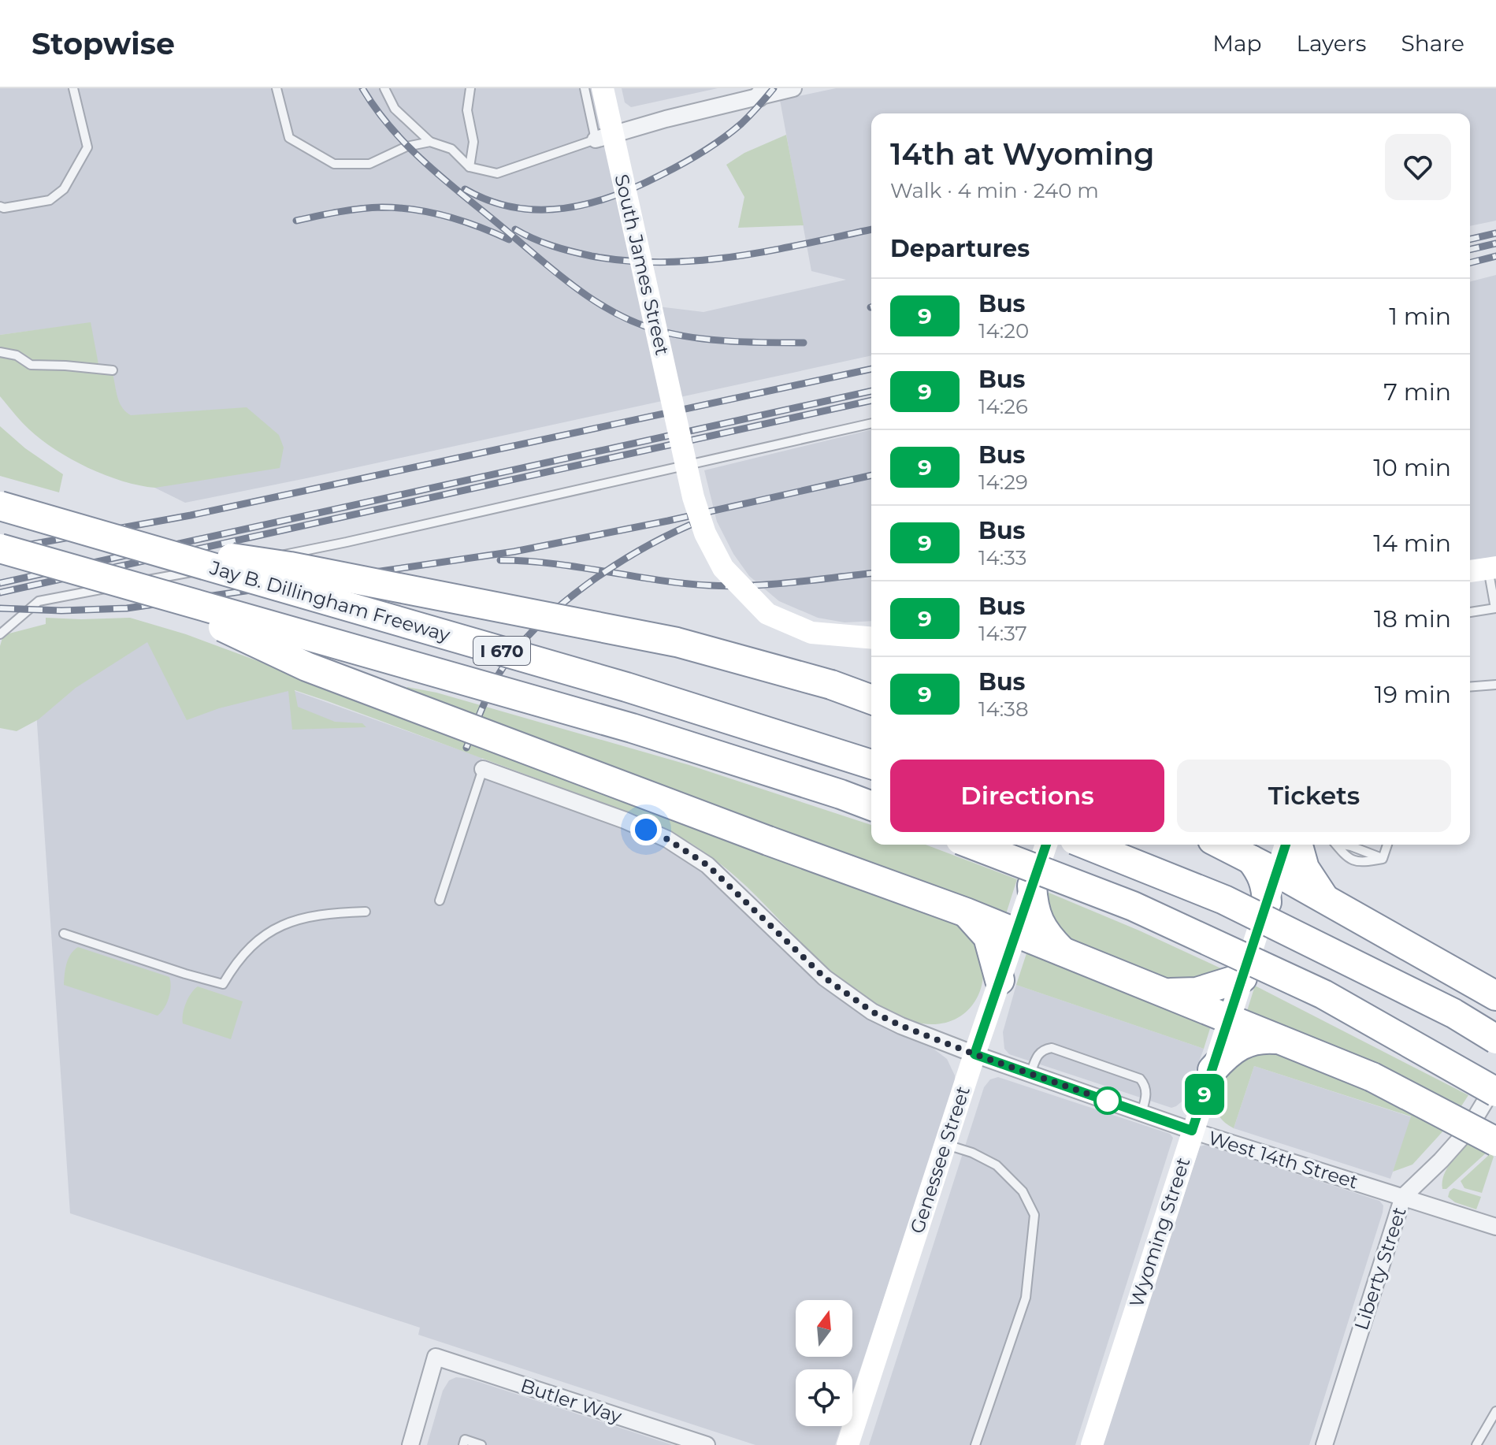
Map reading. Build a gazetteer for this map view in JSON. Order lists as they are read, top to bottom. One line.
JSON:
{"streets":{"highway":["Jay B. Dillingham Freeway","I 670"],"main road":["South James Street","Genessee Street","Wyoming Street"],"street":["West 14th Street","Liberty Street","Butler Way"]},"crossings":[["Genessee Street","West 14th Street"],["West 14th Street","Wyoming Street"],["West 14th Street","Liberty Street"]],"lines":["bus line 9"],"north":"top","page":{"header":"Stopwise","nav":["Map","Layers","Share"],"on_map":"9","heading":[["14th at Wyoming","Walk · 4 min · 240 m"],"Departures"],"list":[{"mark":"9","name":"Bus","note":"14:20","value":"1 min"},{"mark":"9","name":"Bus","note":"14:26","value":"7 min"},{"mark":"9","name":"Bus","note":"14:29","value":"10 min"},{"mark":"9","name":"Bus","note":"14:33","value":"14 min"},{"mark":"9","name":"Bus","note":"14:37","value":"18 min"},{"mark":"9","name":"Bus","note":"14:38","value":"19 min"}],"buttons":["Directions","Tickets"]}}
